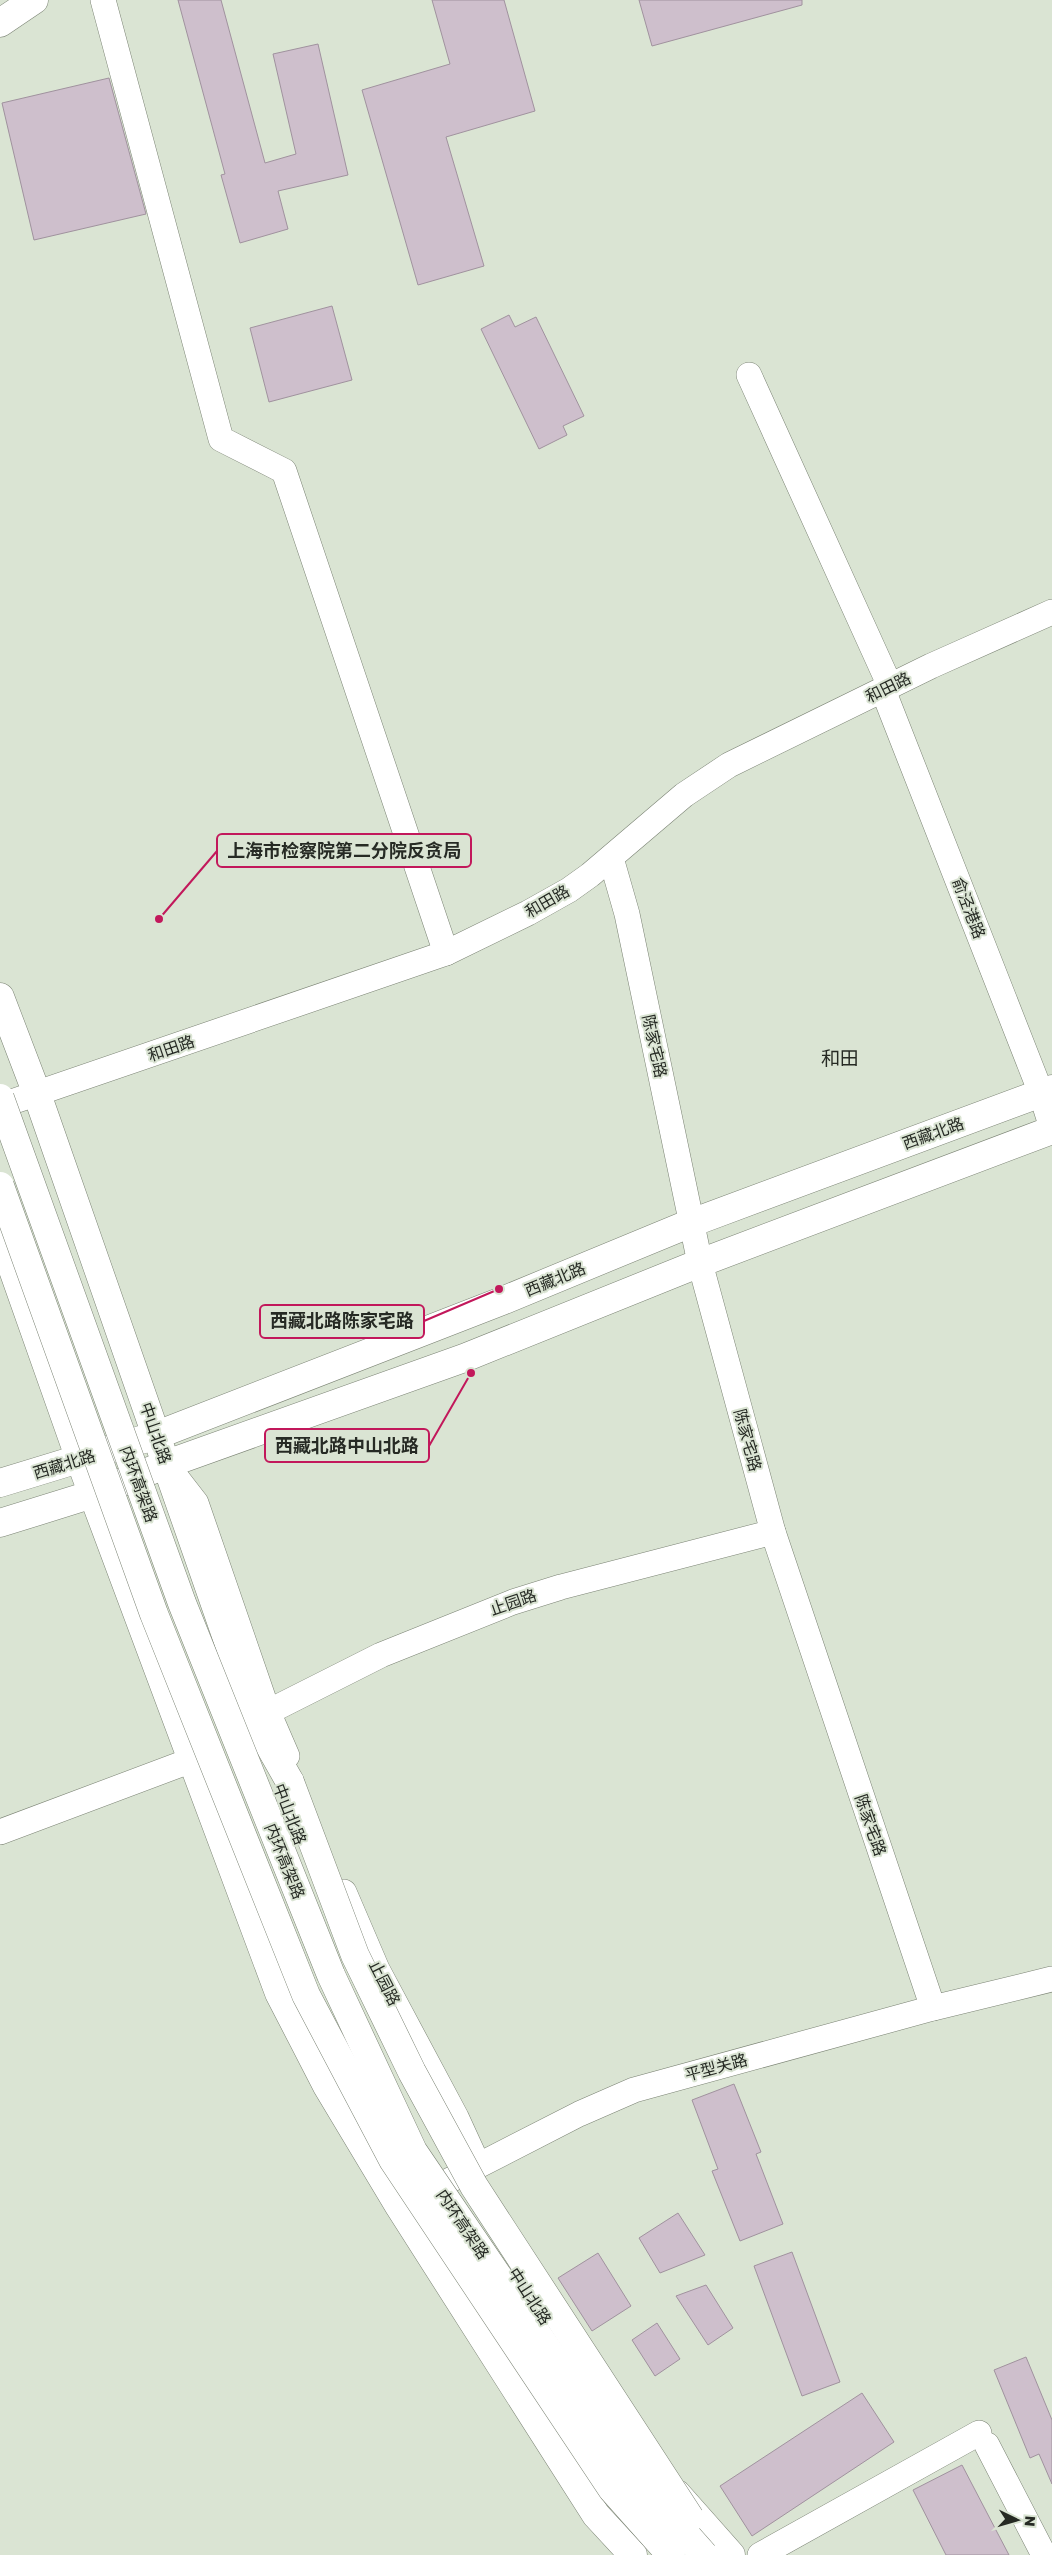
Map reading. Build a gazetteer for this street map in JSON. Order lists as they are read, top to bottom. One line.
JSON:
{"streets":{"main road":["西藏北路","中山北路","内环高架路"],"street":["和田路","俞泾港路","陈家宅路","止园路","平型关路"]},"crossings":[["和田路","俞泾港路"],["和田路","陈家宅路"],["和田路","中山北路"],["俞泾港路","西藏北路"],["陈家宅路","西藏北路"],["陈家宅路","止园路"],["陈家宅路","平型关路"],["西藏北路","中山北路"],["中山北路","止园路"],["中山北路","平型关路"],["止园路","平型关路"]],"districts":["和田"],"places":["上海市检察院第二分院反贪局","西藏北路陈家宅路","西藏北路中山北路"],"north":"right"}
